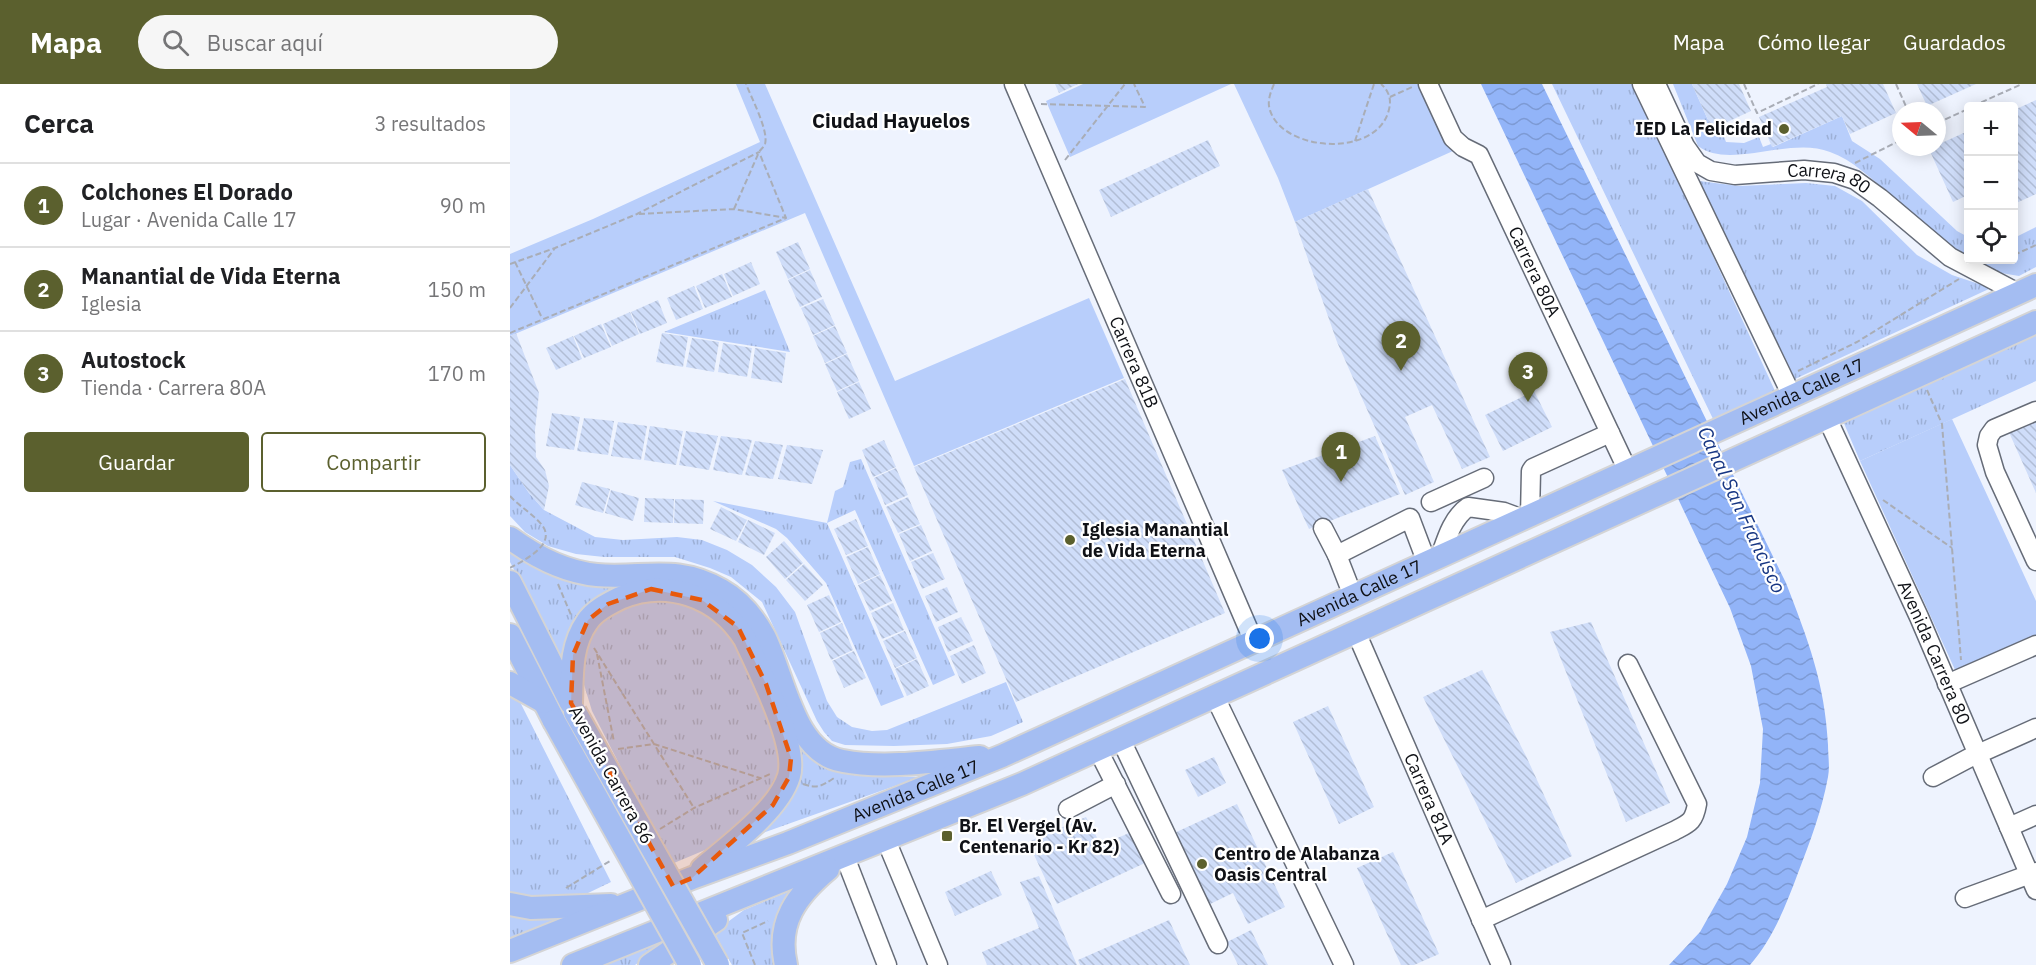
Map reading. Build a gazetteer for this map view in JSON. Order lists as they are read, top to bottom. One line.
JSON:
{"streets":{"main road":["Avenida Calle 17","Avenida Carrera 86"],"street":["Carrera 80","Carrera 80A","Carrera 81B","Avenida Carrera 80","Carrera 81A"]},"crossings":[["Carrera 80","Avenida Calle 17"],["Carrera 80A","Avenida Calle 17"],["Carrera 81B","Avenida Calle 17"],["Avenida Calle 17","Avenida Carrera 80"],["Avenida Calle 17","Carrera 81A"]],"districts":["Ciudad Hayuelos"],"water":["Canal San Francisco"],"places":{"other":["IED La Felicidad","Iglesia Manantial de Vida Eterna","Centro de Alabanza Oasis Central"],"transit":["Br. El Vergel (Av. Centenario - Kr 82)"]},"north":"left","page":{"header":"Mapa","search":"Buscar aquí","nav":["Mapa","Cómo llegar","Guardados"],"heading":["Cerca","3 resultados"],"map_buttons":["+","−"],"list":[{"mark":"1","name":"Colchones El Dorado","note":"Lugar · Avenida Calle 17","value":"90 m"},{"mark":"2","name":"Manantial de Vida Eterna","note":"Iglesia","value":"150 m"},{"mark":"3","name":"Autostock","note":"Tienda · Carrera 80A","value":"170 m"}],"pins":["2","3","1"],"buttons":["Guardar","Compartir"]}}
